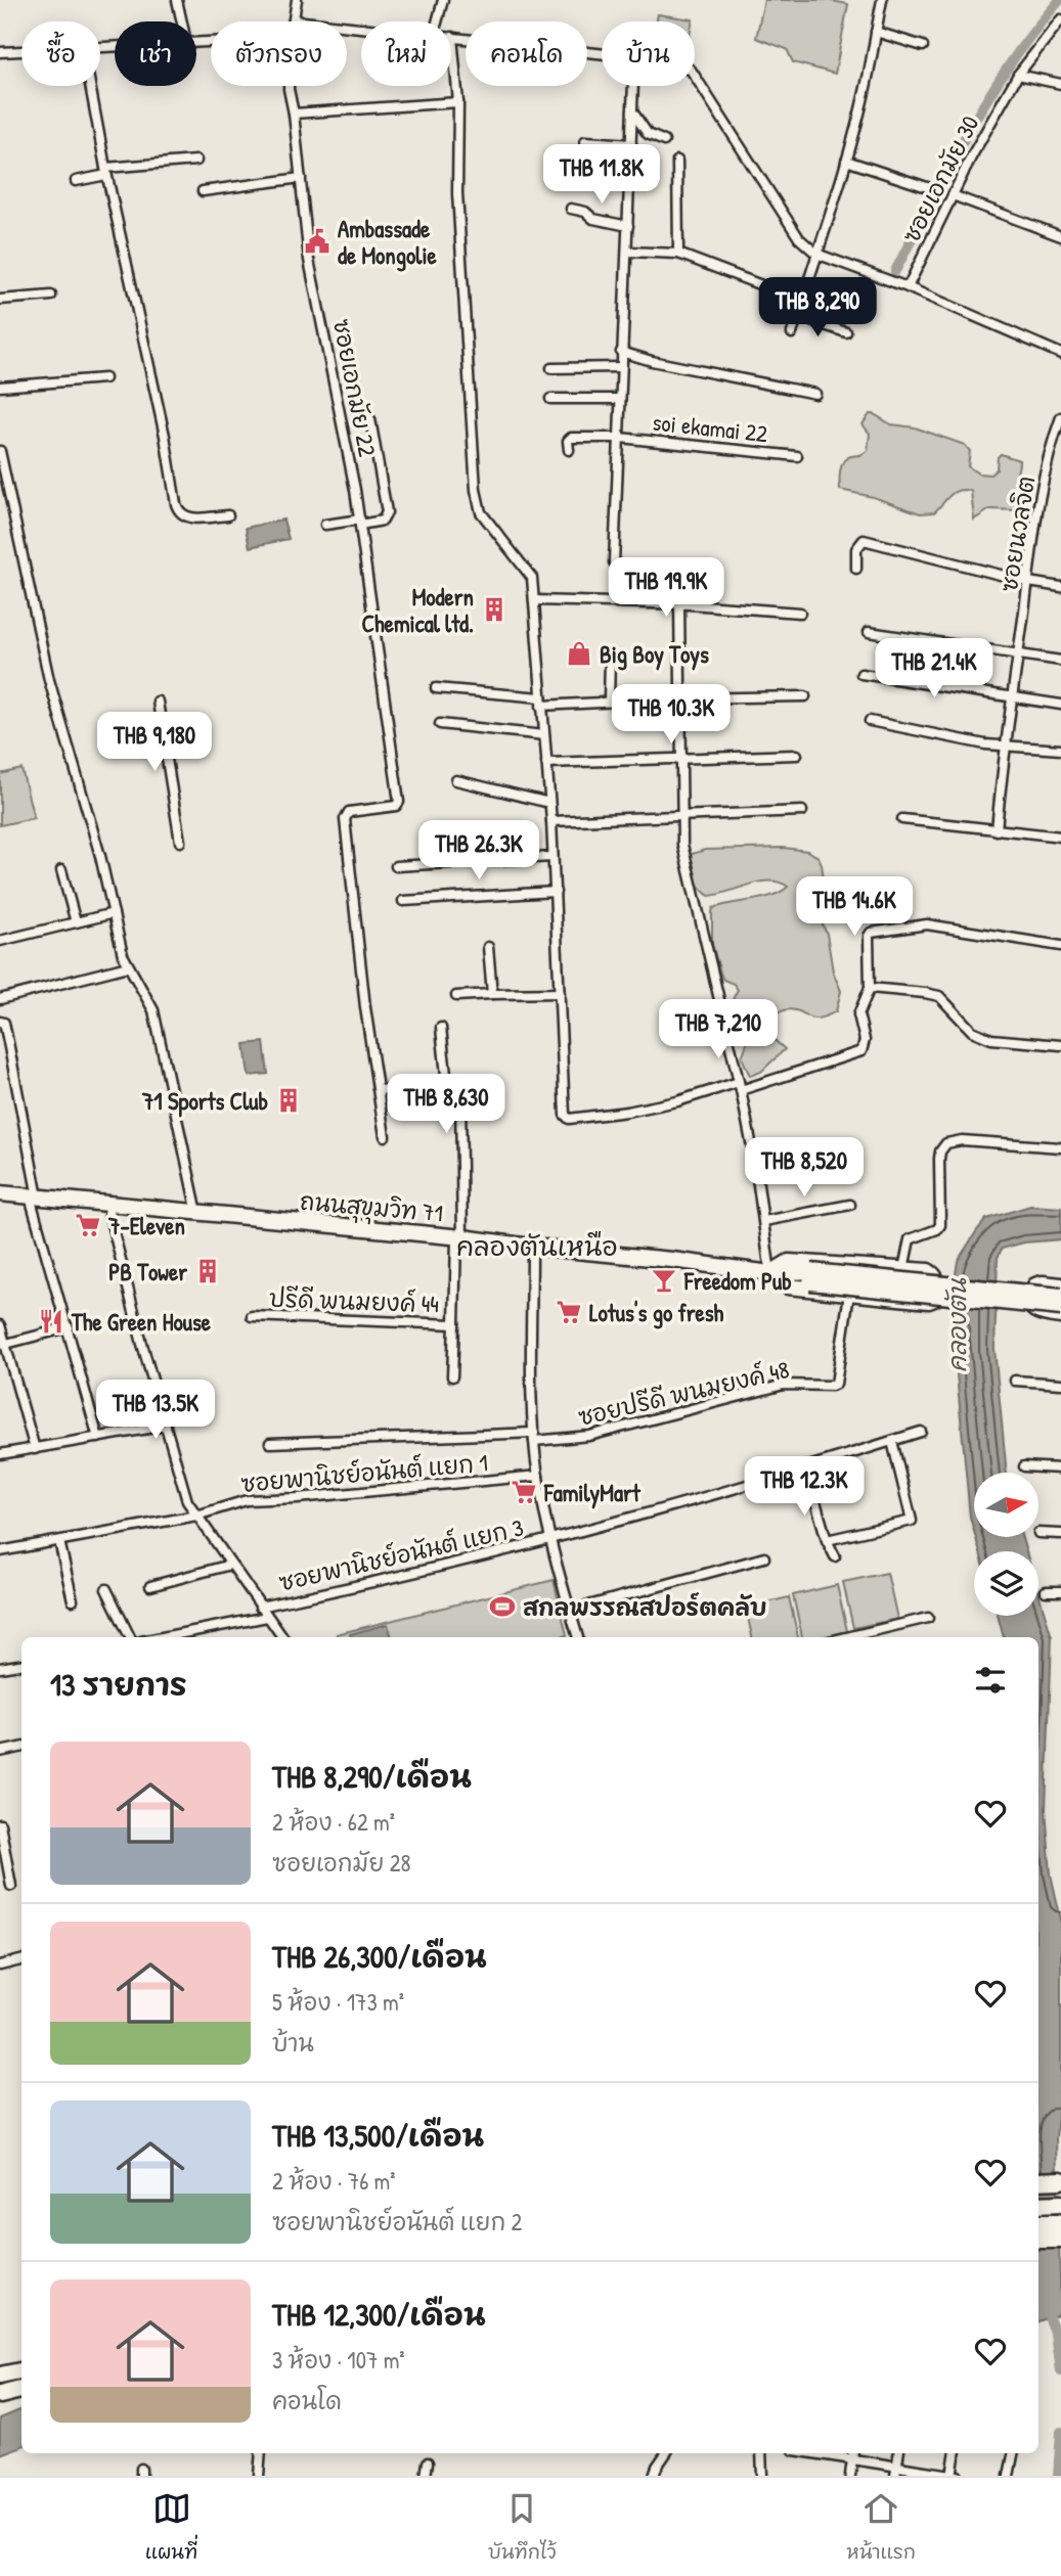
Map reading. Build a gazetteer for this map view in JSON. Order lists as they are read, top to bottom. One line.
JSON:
{"streets":{"main road":["ถนนสุขุมวิท 71"],"street":["ซอยเอกมัย 30","ซอยเอกมัย 22","soi ekamai 22","ซอยนวลจิต","ปรีดี พนมยงค์ 44","ซอยปรีดี พนมยงค์ 48","ซอยพานิชย์อนันต์ แยก 1","ซอยพานิชย์อนันต์ แยก 3"]},"crossings":[["ถนนสุขุมวิท 71","ปรีดี พนมยงค์ 44"]],"districts":["คลองตันเหนือ"],"water":["คลองตัน"],"places":{"public building":["Ambassade de Mongolie"],"building":["Modern Chemical ltd.","71 Sports Club","PB Tower"],"shop":["Big Boy Toys"],"supermarket":["7-Eleven","Lotus's go fresh","FamilyMart"],"bar":["Freedom Pub"],"restaurant":["The Green House"],"sports":["สกลพรรณสปอร์ตคลับ"]},"north":"right","page":{"chip":["ซื้อ","เช่า","ตัวกรอง","ใหม่","คอนโด","บ้าน"],"price":["THB 11.8K","THB 8,290","THB 19.9K","THB 21.4K","THB 10.3K","THB 9,180","THB 26.3K","THB 14.6K","THB 7,210","THB 8,630","THB 8,520","THB 13.5K","THB 12.3K"],"heading":"13 รายการ","list":[{"name":"THB 8,290/เดือน","note":"2 ห้อง · 62 m² · ซอยเอกมัย 28"},{"name":"THB 26,300/เดือน","note":"5 ห้อง · 173 m² · บ้าน"},{"name":"THB 13,500/เดือน","note":"2 ห้อง · 76 m² · ซอยพานิชย์อนันต์ แยก 2"},{"name":"THB 12,300/เดือน","note":"3 ห้อง · 107 m² · คอนโด"}],"tabs":["แผนที่","บันทึกไว้","หน้าแรก"]}}
